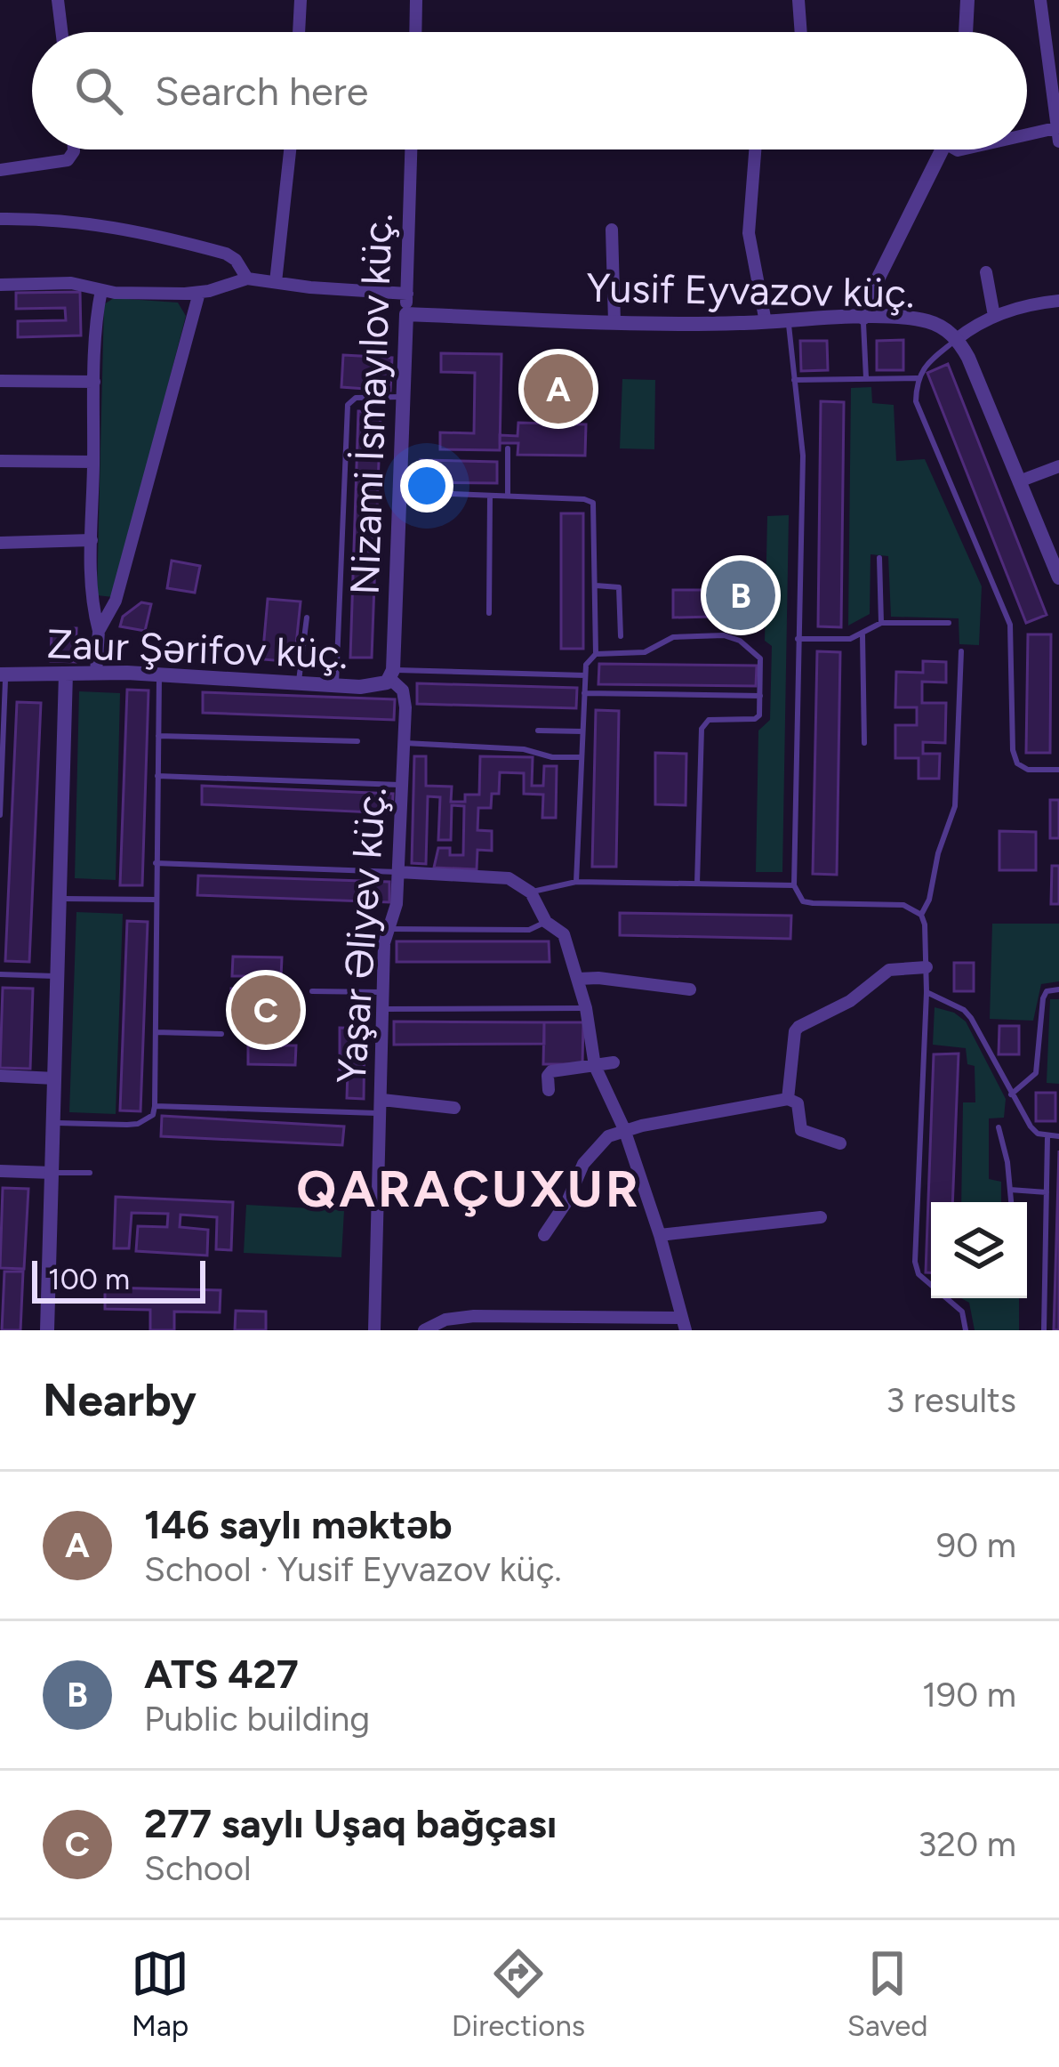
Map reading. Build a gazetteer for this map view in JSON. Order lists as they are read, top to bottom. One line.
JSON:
{"streets":{"street":["Yusif Eyvazov küç.","Nizami İsmayılov küç.","Zaur Şərifov küç.","Yaşar Əliyev küç."]},"crossings":[["Yusif Eyvazov küç.","Nizami İsmayılov küç."],["Nizami İsmayılov küç.","Zaur Şərifov küç."],["Nizami İsmayılov küç.","Yaşar Əliyev küç."],["Zaur Şərifov küç.","Yaşar Əliyev küç."]],"districts":["QARAÇUXUR"],"scale_bar":"100 m","page":{"search":"Search here","pins":["A","B","C"],"scale":"100 m","heading":["Nearby","3 results"],"list":[{"mark":"A","name":"146 saylı məktəb","note":"School · Yusif Eyvazov küç.","value":"90 m"},{"mark":"B","name":"ATS 427","note":"Public building","value":"190 m"},{"mark":"C","name":"277 saylı Uşaq bağçası","note":"School","value":"320 m"}],"nav":["Map","Directions","Saved"]}}
